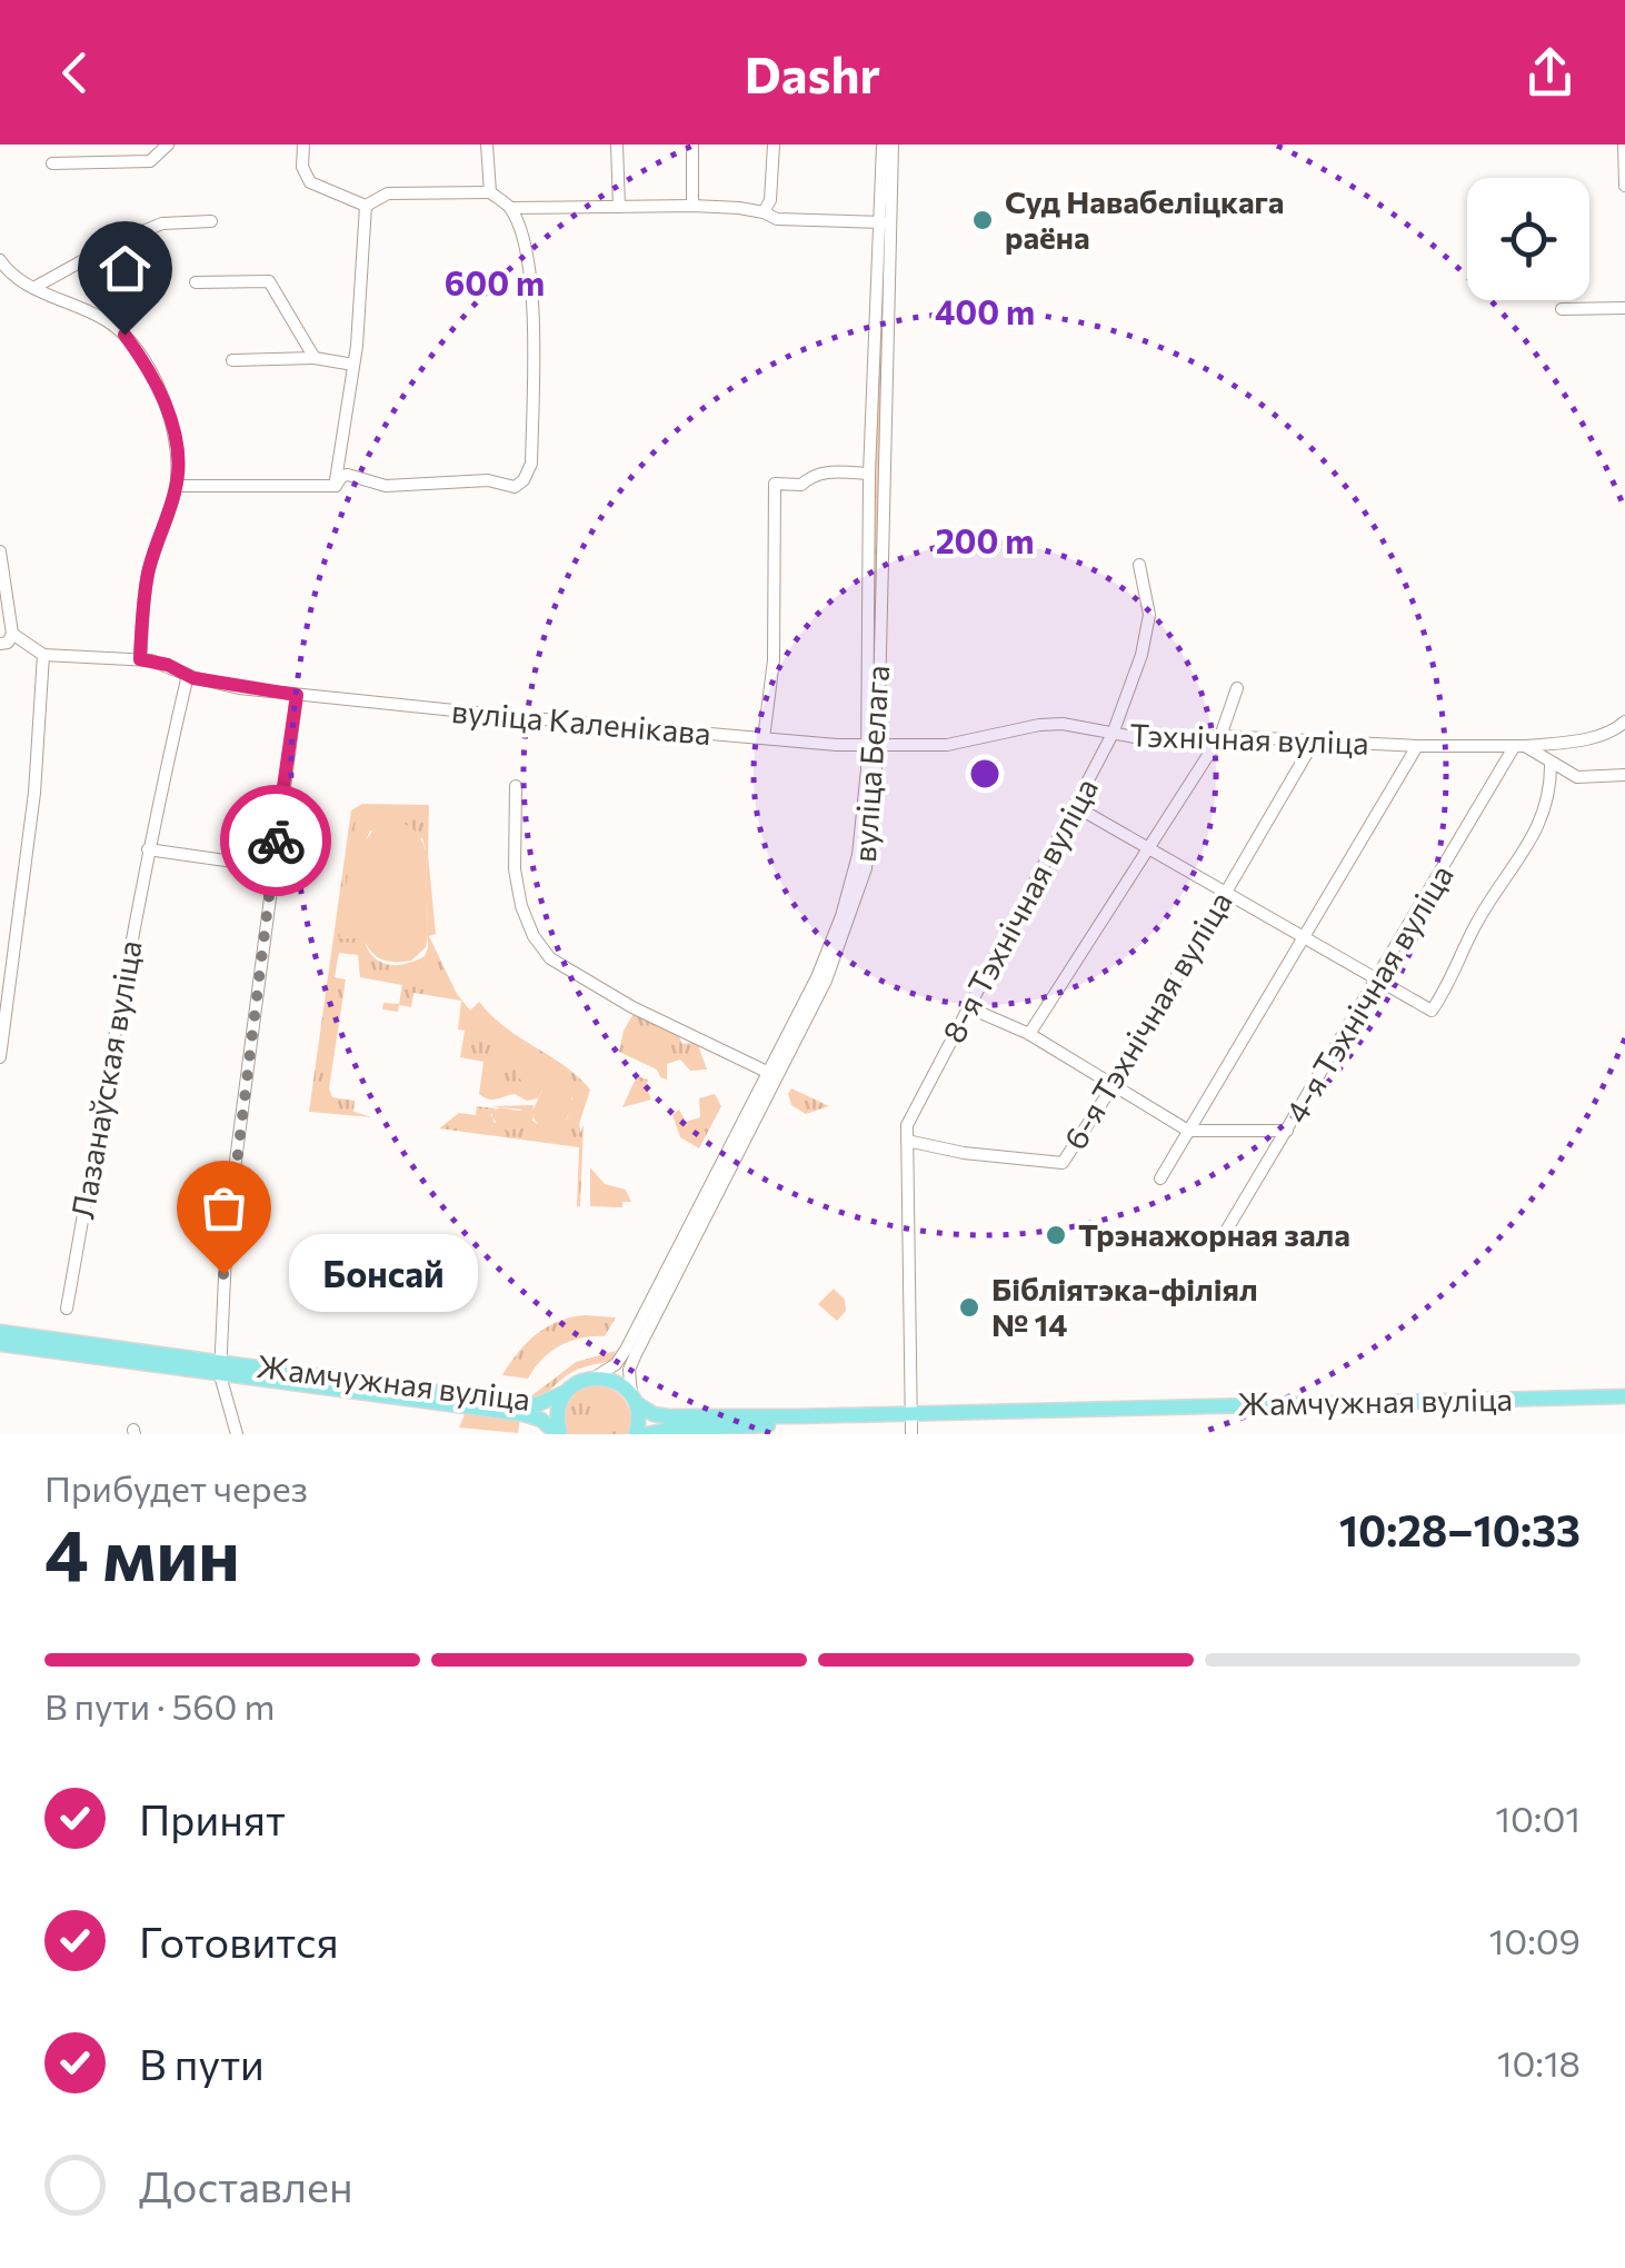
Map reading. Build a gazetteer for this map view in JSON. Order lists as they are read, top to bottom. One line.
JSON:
{"streets":{"main road":["Жамчужная вуліца"],"street":["вуліца Каленікава","Тэхнічная вуліца","вуліца Белага","8-я Тэхнічная вуліца","4-я Тэхнічная вуліца","6-я Тэхнічная вуліца","Лазанаўская вуліца"]},"crossings":[["вуліца Каленікава","Тэхнічная вуліца"],["вуліца Каленікава","вуліца Белага"],["вуліца Каленікава","Лазанаўская вуліца"],["Тэхнічная вуліца","вуліца Белага"],["Тэхнічная вуліца","8-я Тэхнічная вуліца"],["Тэхнічная вуліца","4-я Тэхнічная вуліца"],["Тэхнічная вуліца","6-я Тэхнічная вуліца"],["вуліца Белага","Жамчужная вуліца"],["8-я Тэхнічная вуліца","6-я Тэхнічная вуліца"]],"places":["Суд Навабеліцкага раёна","Трэнажорная зала","Бонсай","Бібліятэка-філіял № 14"],"page":{"header":"Dashr","bubble":"Бонсай","heading":["4 мин","Прибудет через","10:28–10:33"],"bar":"В пути · 560 m","list":[["Принят","10:01"],["Готовится","10:09"],["В пути","10:18"],"Доставлен"]},"rings":["600 m","400 m","200 m"]}
